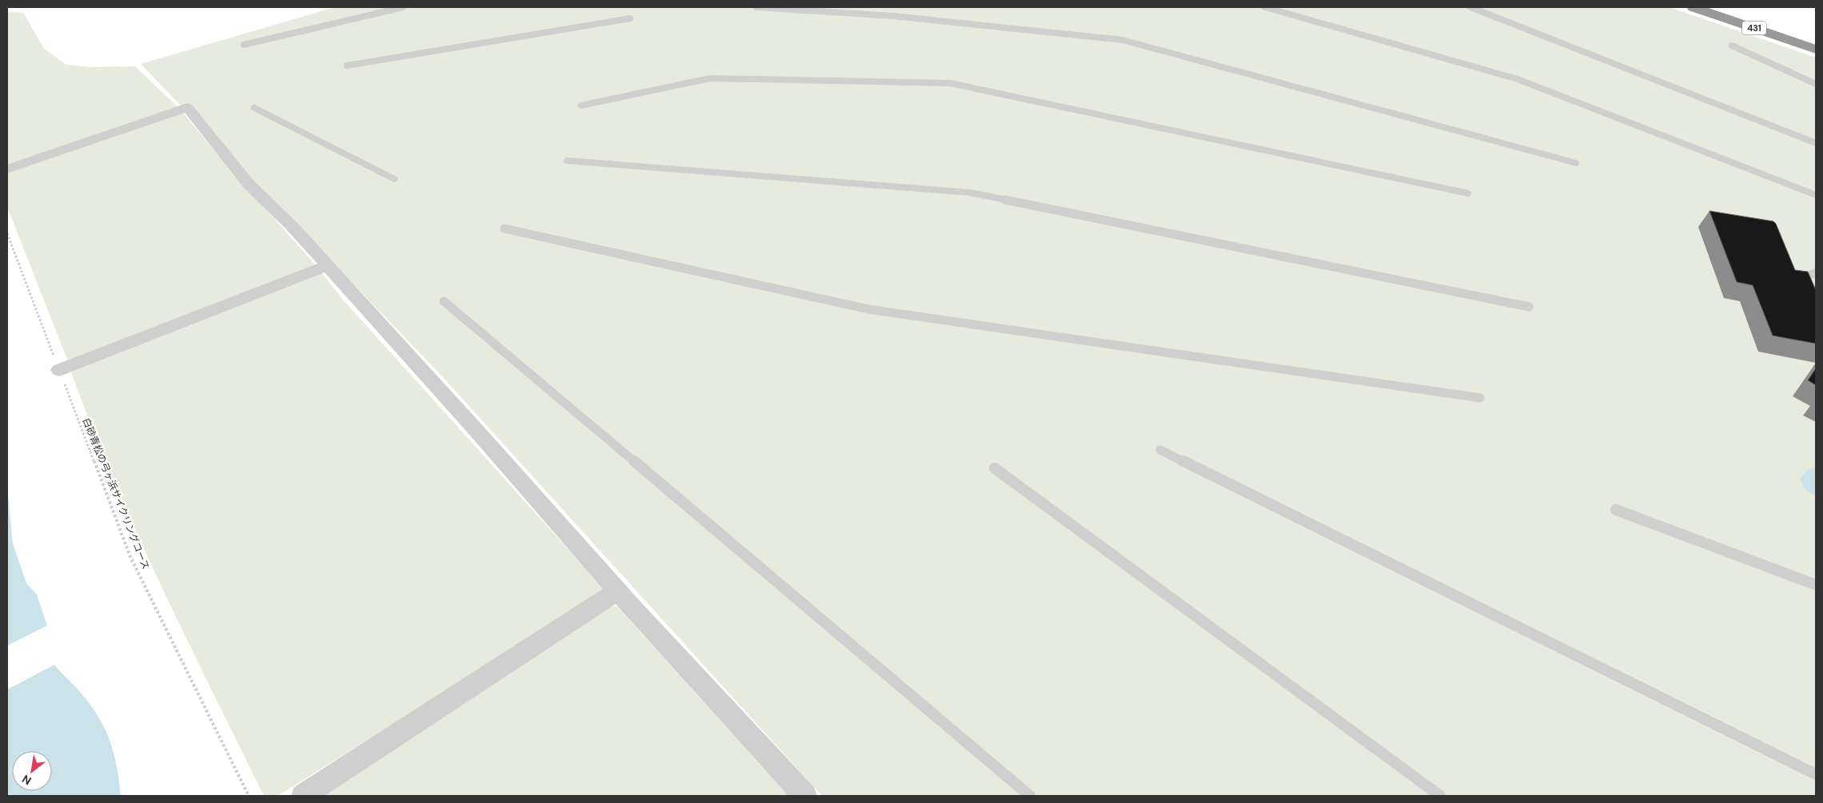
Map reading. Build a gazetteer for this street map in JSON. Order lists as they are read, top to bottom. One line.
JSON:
{"streets":{"highway":["431"],"path":["白砂青松の弓ヶ浜サイクリングコース"]},"north":"bottom left"}
